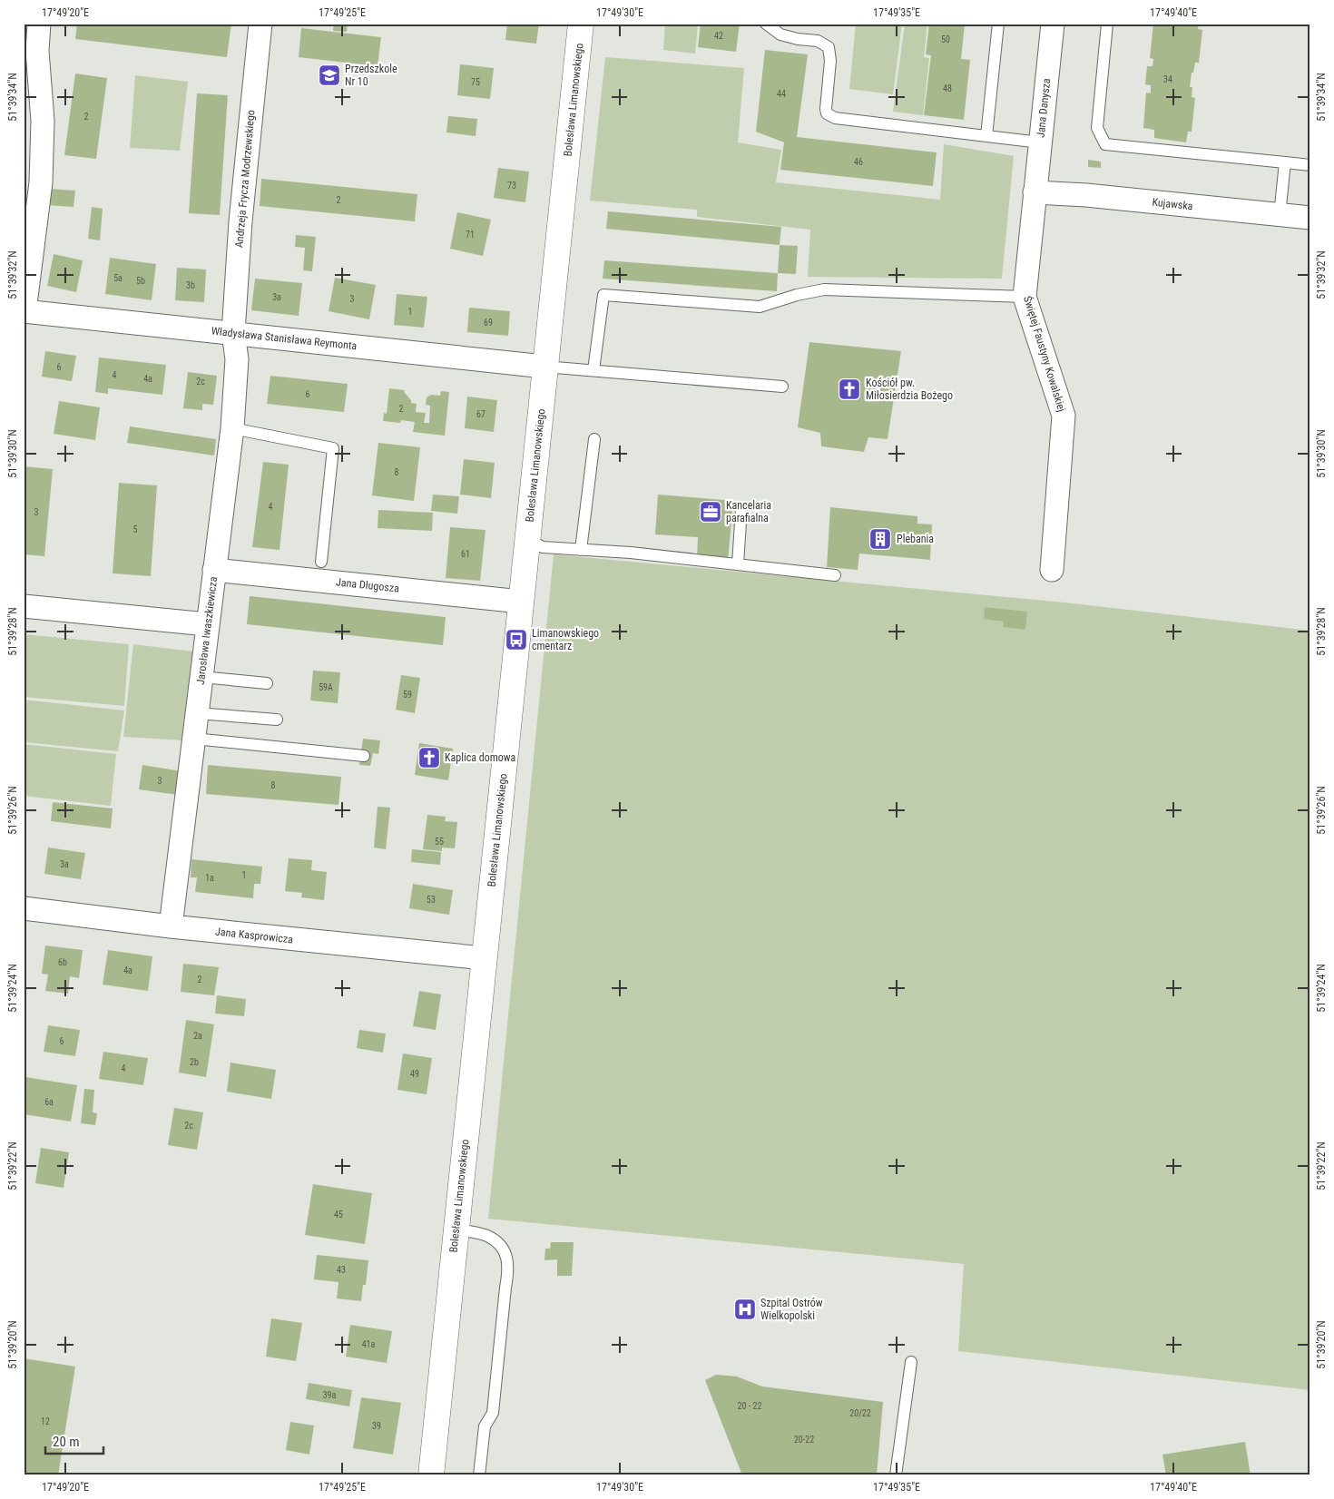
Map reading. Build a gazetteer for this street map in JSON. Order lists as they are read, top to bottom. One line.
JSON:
{"streets":{"street":["Bolesława Limanowskiego","Jana Danysza","Andrzeja Frycza Modrzewskiego","Kujawska","Władysława Stanisława Reymonta","Świętej Faustyny Kowalskiej","Jana Długosza","Jarosława Iwaszkiewicza","Jana Kasprowicza"]},"crossings":[["Bolesława Limanowskiego","Władysława Stanisława Reymonta"],["Bolesława Limanowskiego","Jana Długosza"],["Bolesława Limanowskiego","Jana Kasprowicza"],["Jana Danysza","Kujawska"],["Jana Danysza","Świętej Faustyny Kowalskiej"],["Andrzeja Frycza Modrzewskiego","Władysława Stanisława Reymonta"],["Andrzeja Frycza Modrzewskiego","Jarosława Iwaszkiewicza"],["Kujawska","Świętej Faustyny Kowalskiej"],["Władysława Stanisława Reymonta","Jarosława Iwaszkiewicza"],["Jana Długosza","Jarosława Iwaszkiewicza"],["Jarosława Iwaszkiewicza","Jana Kasprowicza"]],"places":{"school or university":["Przedszkole Nr 10"],"church":["Kościół pw. Miłosierdzia Bożego","Kaplica domowa"],"office":["Kancelaria parafialna"],"building":["Plebania"],"bus stop":["Limanowskiego cmentarz"],"hospital":["Szpital Ostrów Wielkopolski"]},"house_numbers":["42","50","34","75","48","44","2","46","73","2","71","5a","5b","3b","3a","3","1","69","6","4","4a","2c","6","2","67","8","4","3","5","61","59A","59","3","8","55","3a","1","1a","53","6b","4a","2","2a","6","2b","4","49","6a","2c","45","43","41a","39a","20 - 22","20/22","12","39","20-22"],"scale_bar":"20 m","coordinates":["17°49'20\"E","17°49'25\"E","17°49'30\"E","17°49'35\"E","17°49'40\"E","51°39'34\"N","51°39'32\"N","51°39'30\"N","51°39'28\"N","51°39'26\"N","51°39'24\"N","51°39'22\"N","51°39'20\"N"]}
